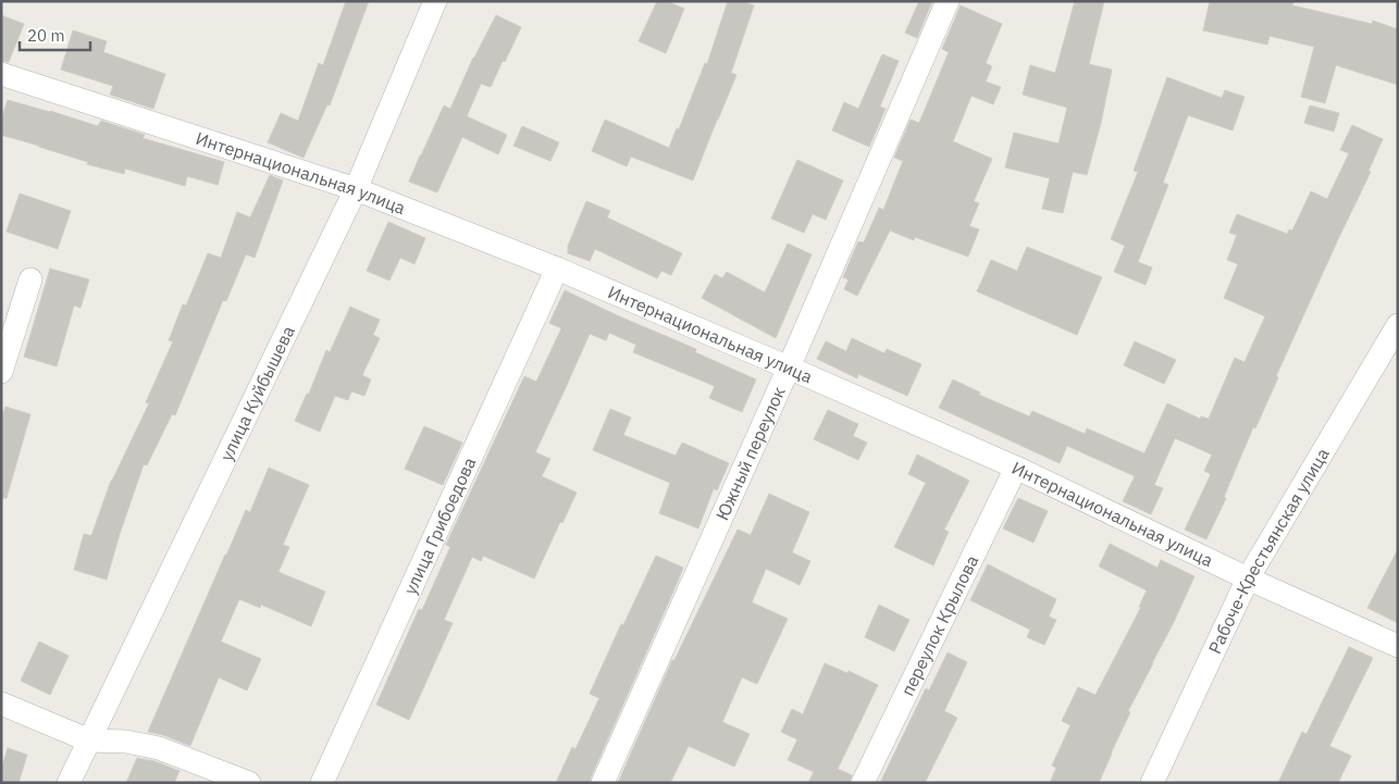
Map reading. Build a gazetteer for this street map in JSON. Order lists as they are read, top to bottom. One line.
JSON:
{"streets":{"street":["Интернациональная улица","улица Куйбышева","Южный переулок","улица Грибоедова","Рабоче-Крестьянская улица","переулок Крылова"]},"crossings":[["Интернациональная улица","улица Куйбышева"],["Интернациональная улица","Южный переулок"],["Интернациональная улица","улица Грибоедова"],["Интернациональная улица","Рабоче-Крестьянская улица"],["Интернациональная улица","переулок Крылова"]],"scale_bar":"20 m"}
